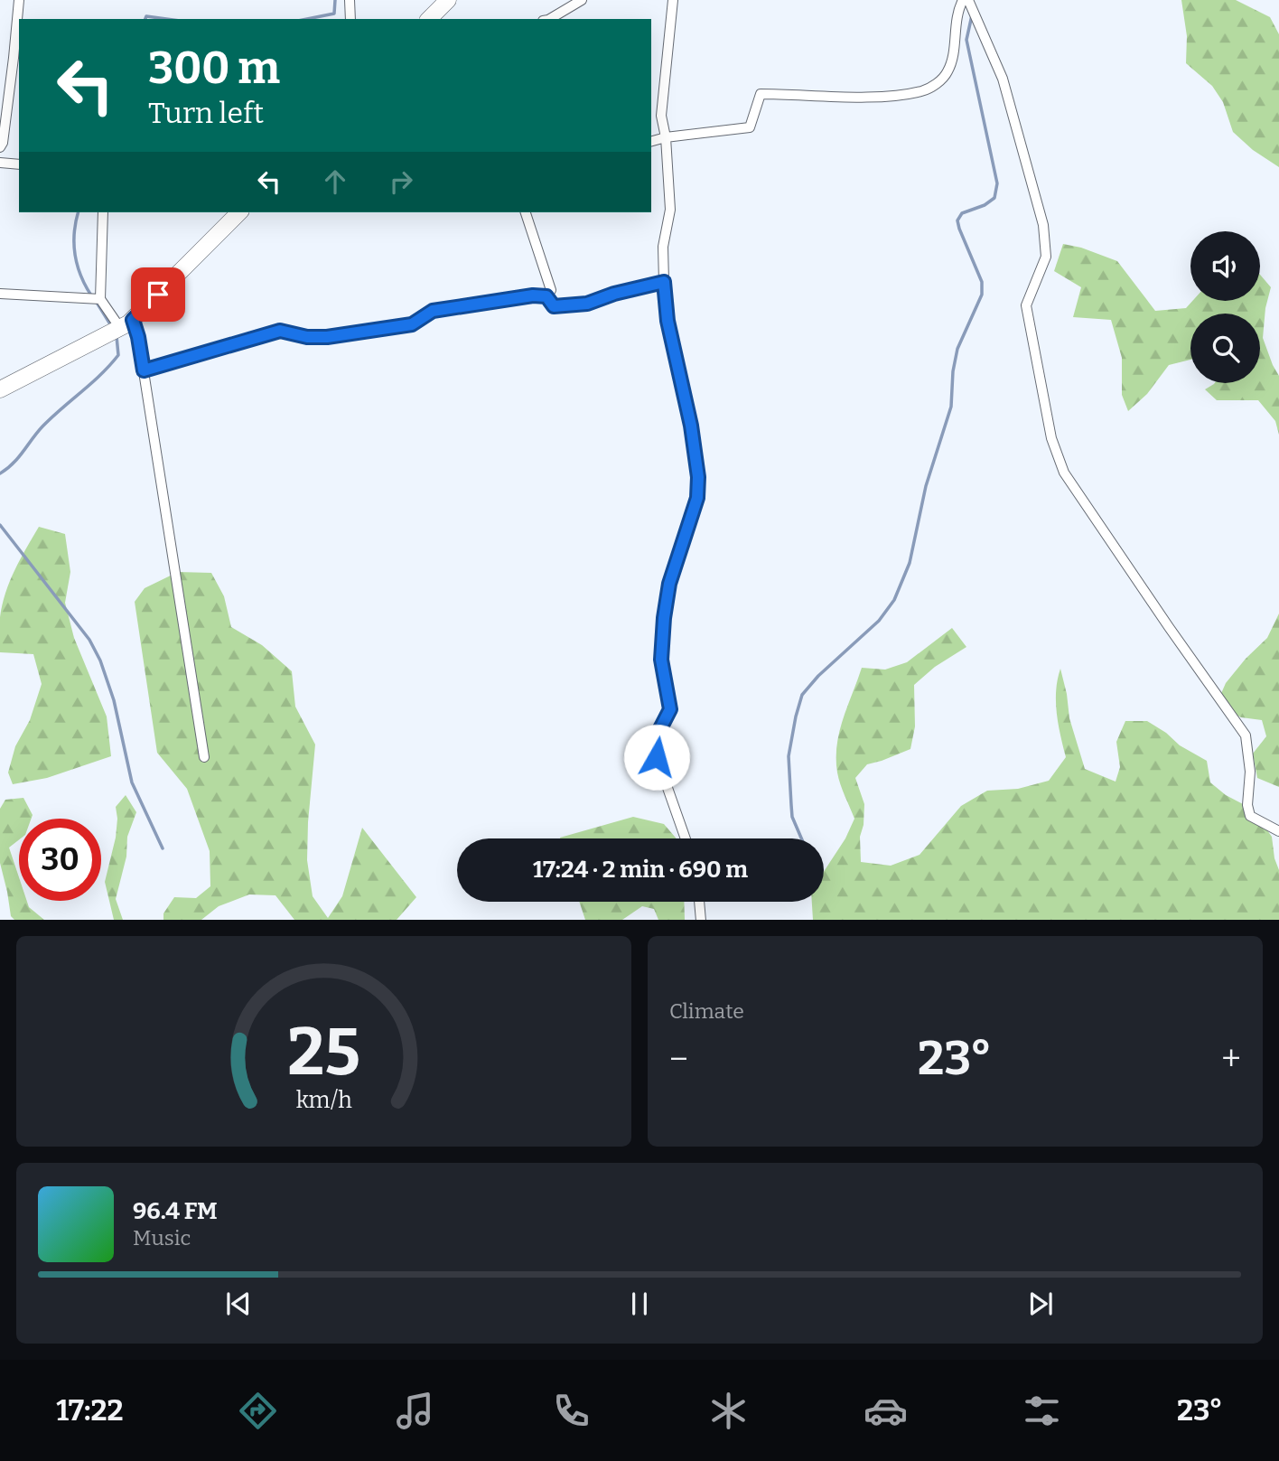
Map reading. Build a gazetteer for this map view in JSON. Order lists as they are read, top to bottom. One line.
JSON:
{"page":{"turn":["300 m","Turn left"],"limit":"30","trip":"17:24 · 2 min · 690 m","tile":"Climate","heat":["−","23°","+"],"song":["96.4 FM","Music"],"tabs":["17:22","23°"],"gauge":["25","km/h"]}}
